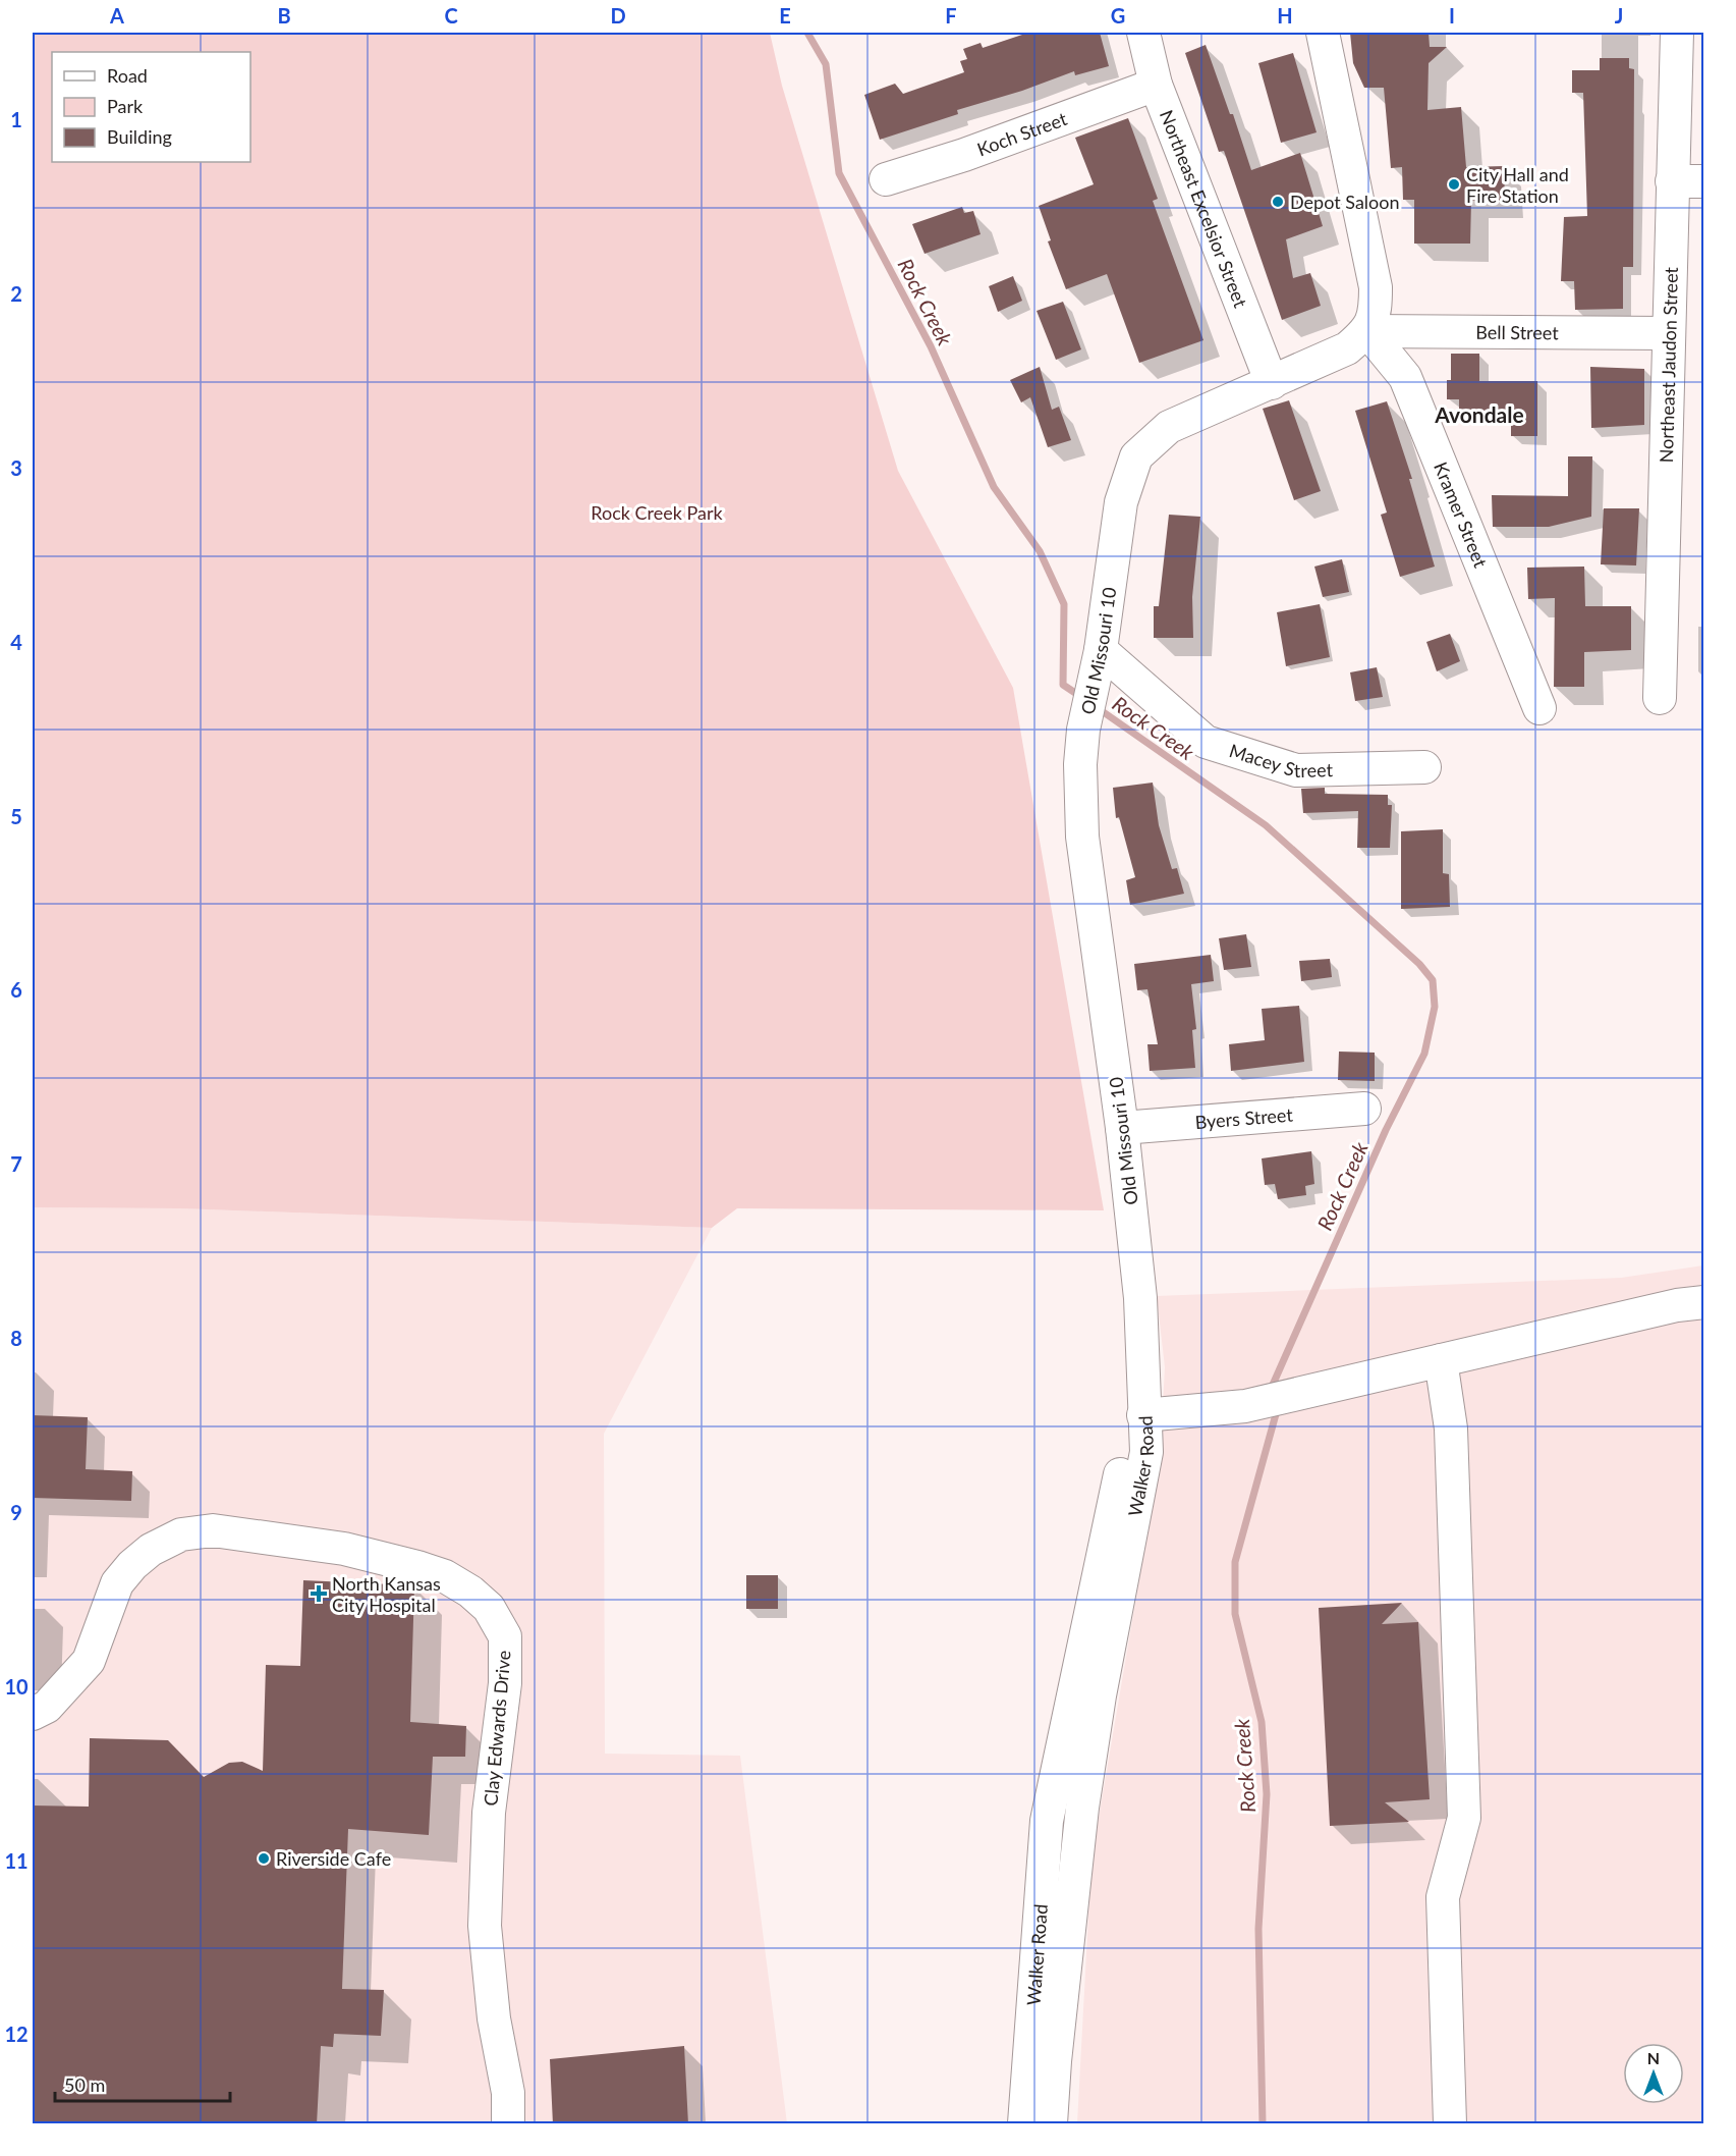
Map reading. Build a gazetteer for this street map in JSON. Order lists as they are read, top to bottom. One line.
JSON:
{"streets":{"street":["Koch Street","Northeast Excelsior Street","Bell Street","Northeast Jaudon Street","Kramer Street","Old Missouri 10","Macey Street","Byers Street","Walker Road","Clay Edwards Drive"]},"crossings":[["Koch Street","Northeast Excelsior Street"],["Northeast Excelsior Street","Old Missouri 10"],["Bell Street","Northeast Jaudon Street"],["Bell Street","Kramer Street"],["Bell Street","Old Missouri 10"],["Kramer Street","Old Missouri 10"],["Old Missouri 10","Macey Street"],["Old Missouri 10","Byers Street"],["Old Missouri 10","Walker Road"]],"districts":["Avondale"],"water":["Rock Creek"],"parks":["Rock Creek Park"],"places":{"other":["City Hall and Fire Station","Depot Saloon","Riverside Cafe"],"health":["North Kansas City Hospital"]},"legend":["Road","Park","Building"],"scale_bar":"50 m","north":"top","grid":{"columns":["A","B","C","D","E","F","G","H","I","J"],"rows":["1","2","3","4","5","6","7","8","9","10","11","12"]}}
